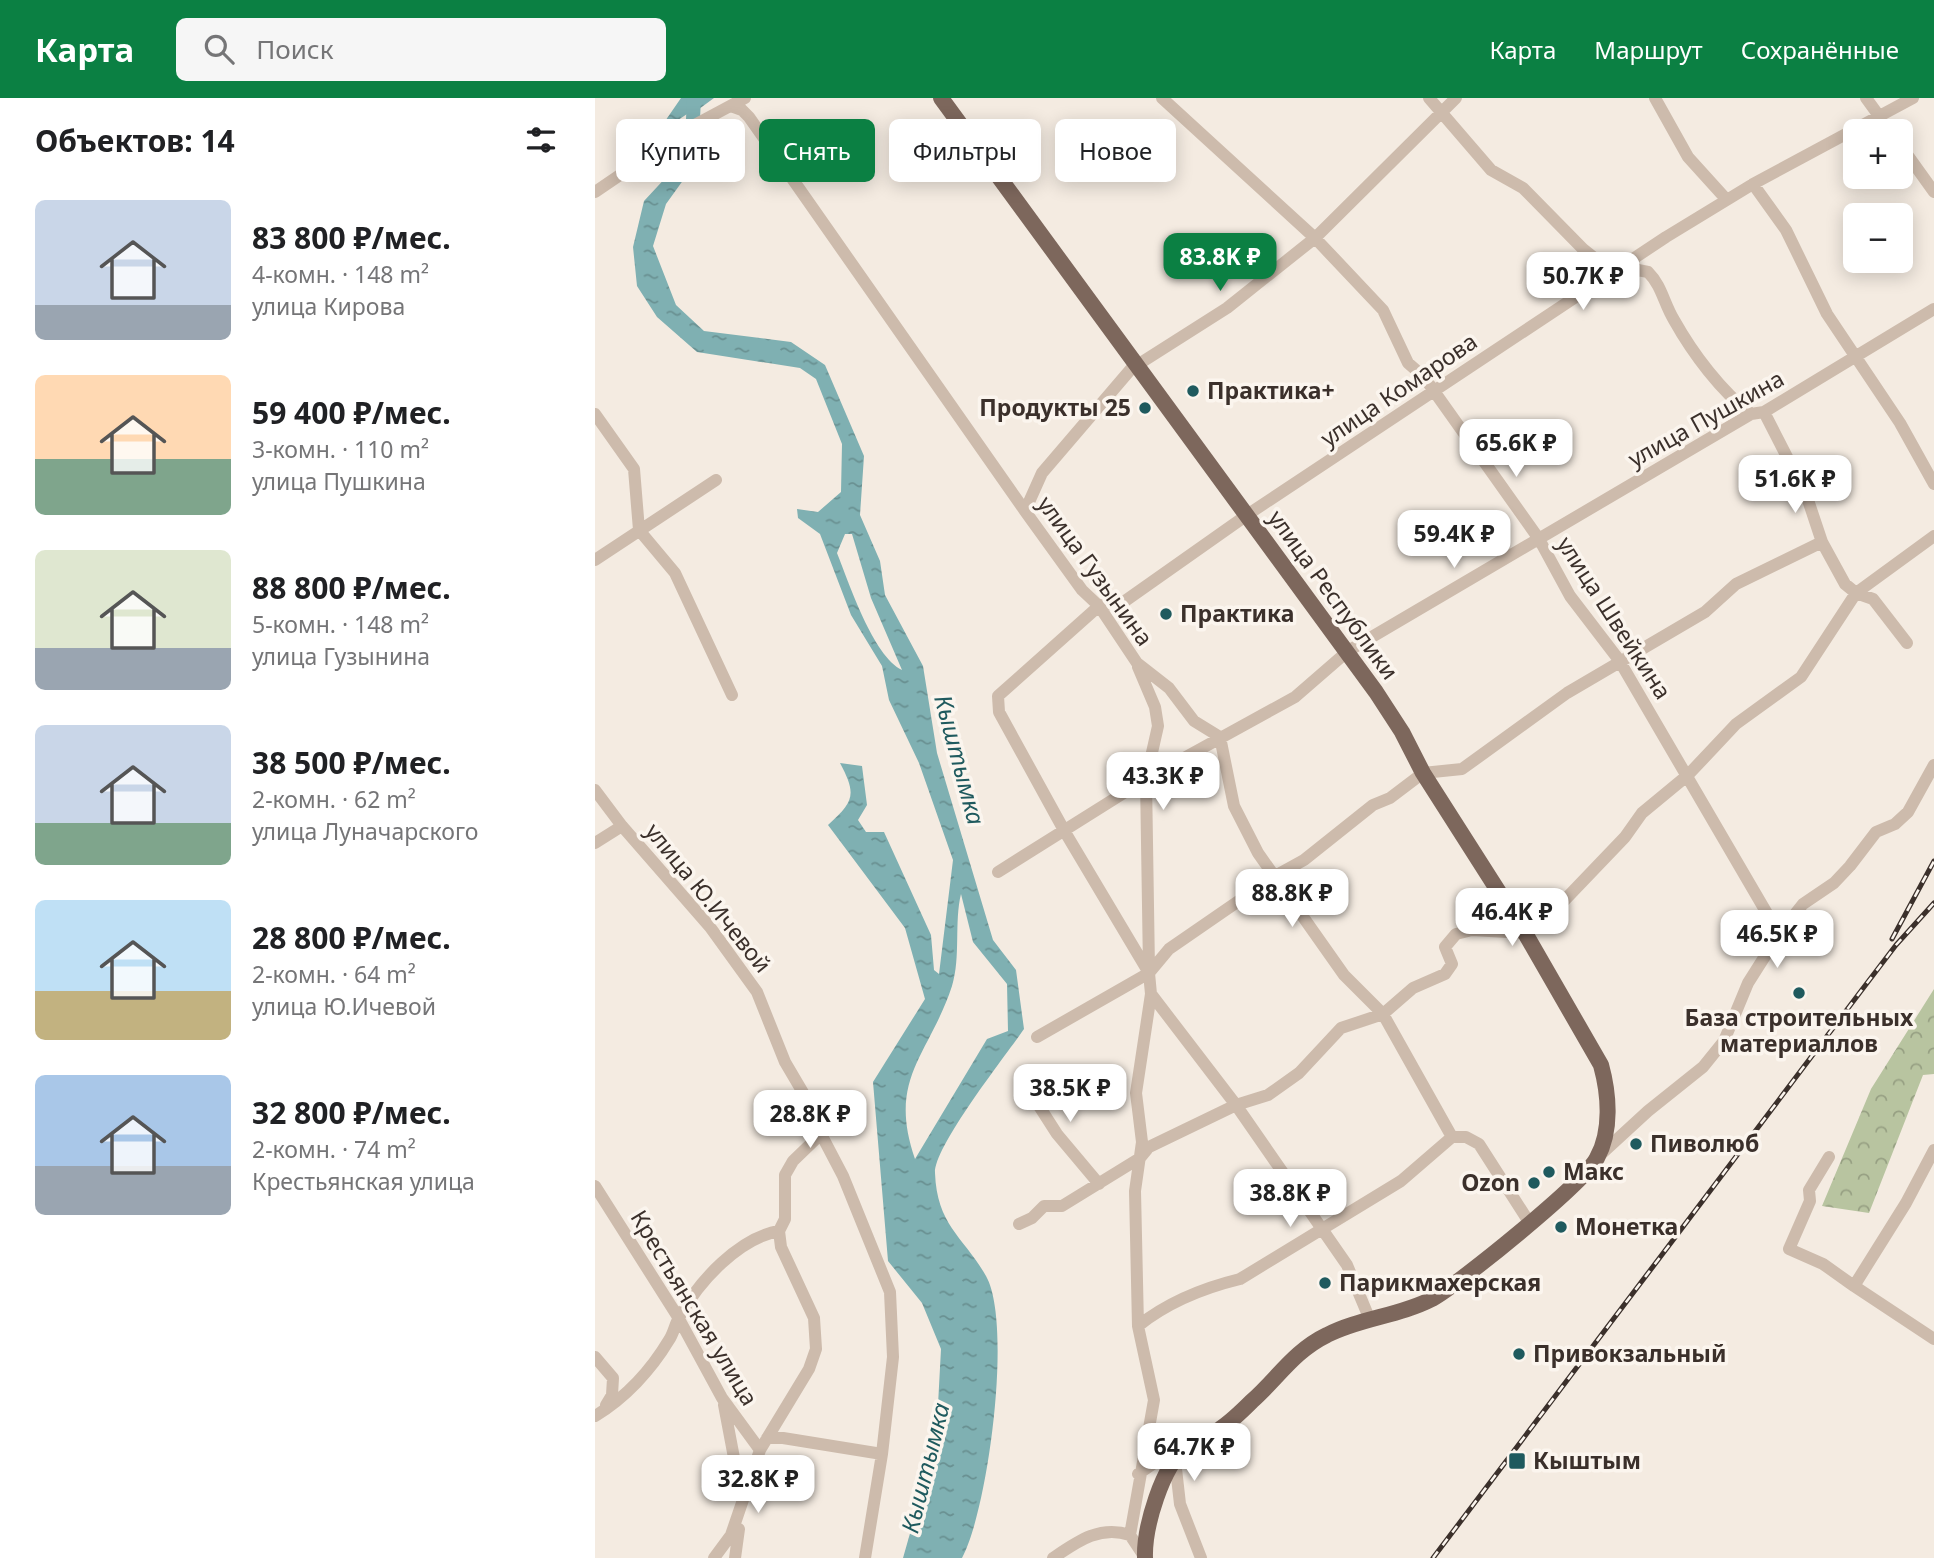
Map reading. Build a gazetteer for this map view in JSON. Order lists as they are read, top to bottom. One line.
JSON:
{"streets":{"main road":["улица Республики"],"street":["улица Комарова","улица Пушкина","улица Гузынина","улица Швейкина","улица Ю.Ичевой","Крестьянская улица"]},"crossings":[["улица Комарова","улица Пушкина"],["улица Комарова","улица Гузынина"],["улица Комарова","улица Республики"],["улица Комарова","улица Швейкина"],["улица Пушкина","улица Гузынина"],["улица Пушкина","улица Республики"],["улица Пушкина","улица Швейкина"]],"water":["Кыштымка"],"places":{"other":["Практика+","Продукты 25","Практика","База cтроительных материаллов","Пиволюб","Макс","Ozon","Монетка","Парикмахерская","Привокзальный"],"transit":["Кыштым"]},"page":{"header":"Карта","search":"Поиск","nav":["Карта","Маршрут","Сохранённые"],"heading":"Объектов: 14","map_buttons":["+","−"],"chip":["Купить","Снять","Фильтры","Новое"],"list":[{"name":"83 800 ₽/мес.","note":"4-комн. · 148 m² · улица Кирова"},{"name":"59 400 ₽/мес.","note":"3-комн. · 110 m² · улица Пушкина"},{"name":"88 800 ₽/мес.","note":"5-комн. · 148 m² · улица Гузынина"},{"name":"38 500 ₽/мес.","note":"2-комн. · 62 m² · улица Луначарского"},{"name":"28 800 ₽/мес.","note":"2-комн. · 64 m² · улица Ю.Ичевой"},{"name":"32 800 ₽/мес.","note":"2-комн. · 74 m² · Крестьянская улица"}],"price":["83.8K ₽","50.7K ₽","65.6K ₽","51.6K ₽","59.4K ₽","43.3K ₽","88.8K ₽","46.4K ₽","46.5K ₽","38.5K ₽","28.8K ₽","38.8K ₽","64.7K ₽","32.8K ₽"]}}
